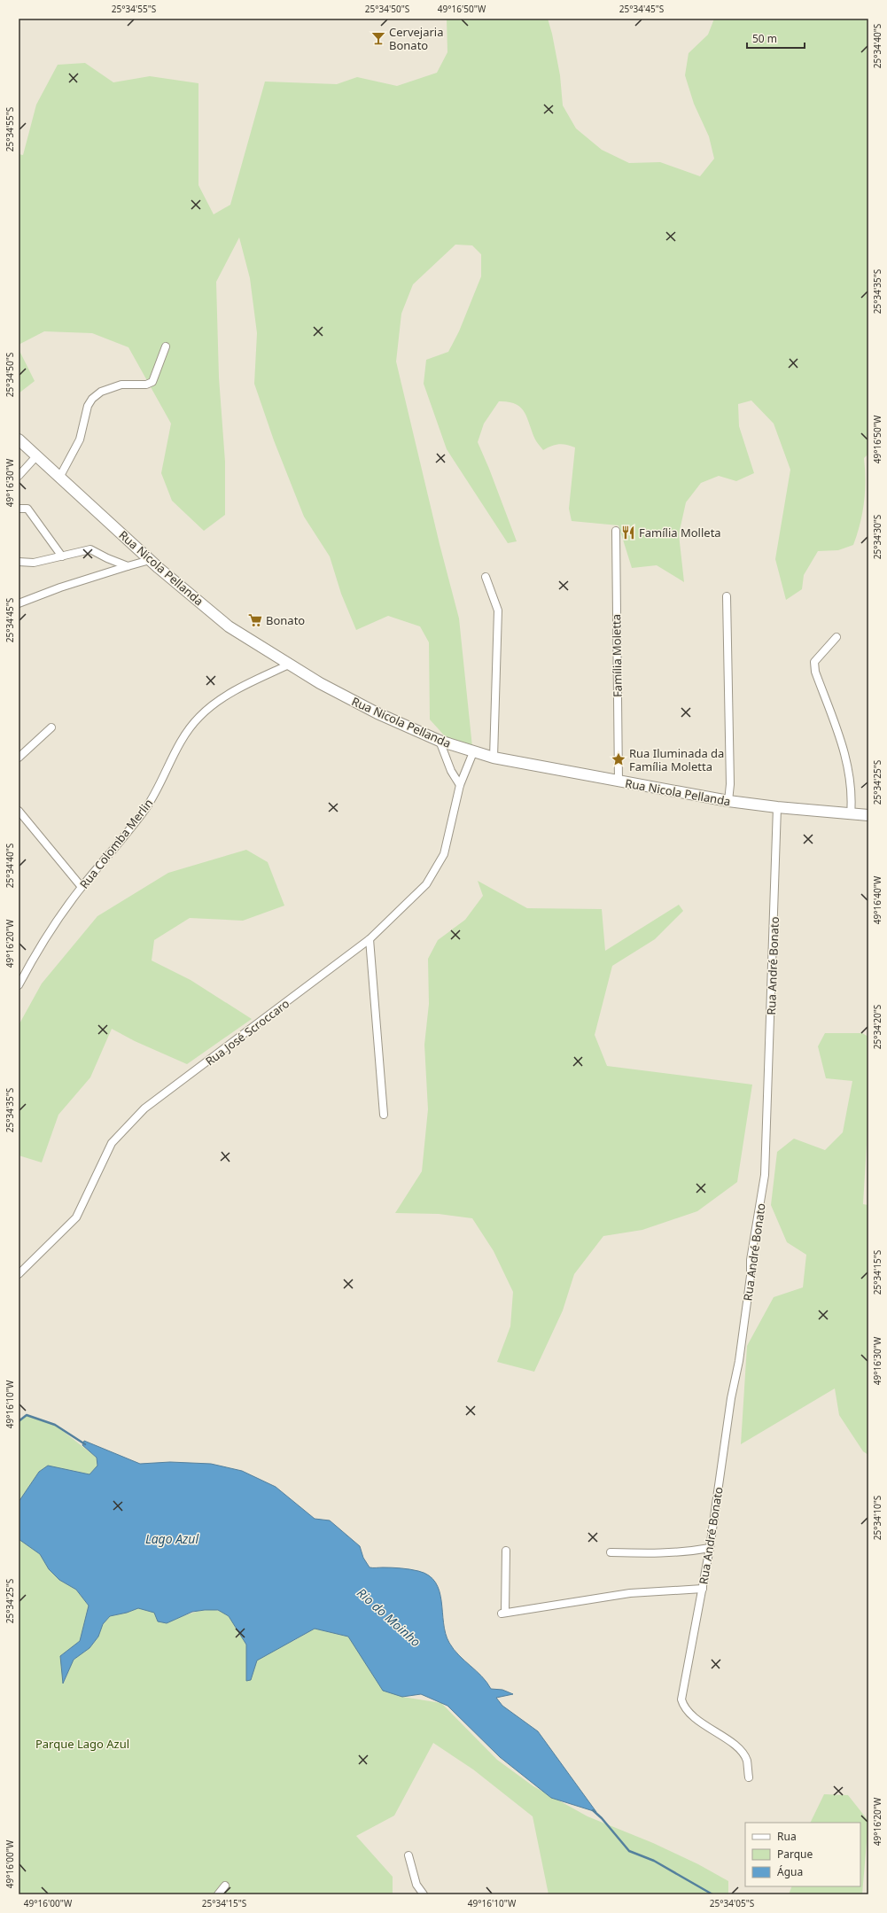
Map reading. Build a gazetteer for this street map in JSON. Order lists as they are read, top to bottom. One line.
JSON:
{"streets":{"main road":["Rua Nicola Pellanda"],"street":["Família Moletta","Rua Colomba Merlin","Rua André Bonato","Rua José Scroccaro"]},"crossings":[["Rua Nicola Pellanda","Família Moletta"],["Rua Nicola Pellanda","Rua Colomba Merlin"],["Rua Nicola Pellanda","Rua André Bonato"],["Rua Nicola Pellanda","Rua José Scroccaro"]],"water":["Lago Azul","Rio do Moinho"],"parks":["Parque Lago Azul"],"places":{"bar":["Cervejaria Bonato"],"restaurant":["Família Molleta"],"supermarket":["Bonato"],"place":["Rua Iluminada da Família Moletta"]},"legend":["Rua","Parque","Água"],"scale_bar":"50 m","coordinates":["25°34'55\"S","25°34'50\"S","49°16'50\"W","25°34'45\"S","25°34'40\"S","25°34'35\"S","49°16'30\"W","25°34'30\"S","25°34'25\"S","49°16'40\"W","49°16'20\"W","25°34'20\"S","25°34'15\"S","49°16'10\"W","25°34'10\"S","49°16'00\"W","25°34'05\"S"]}
